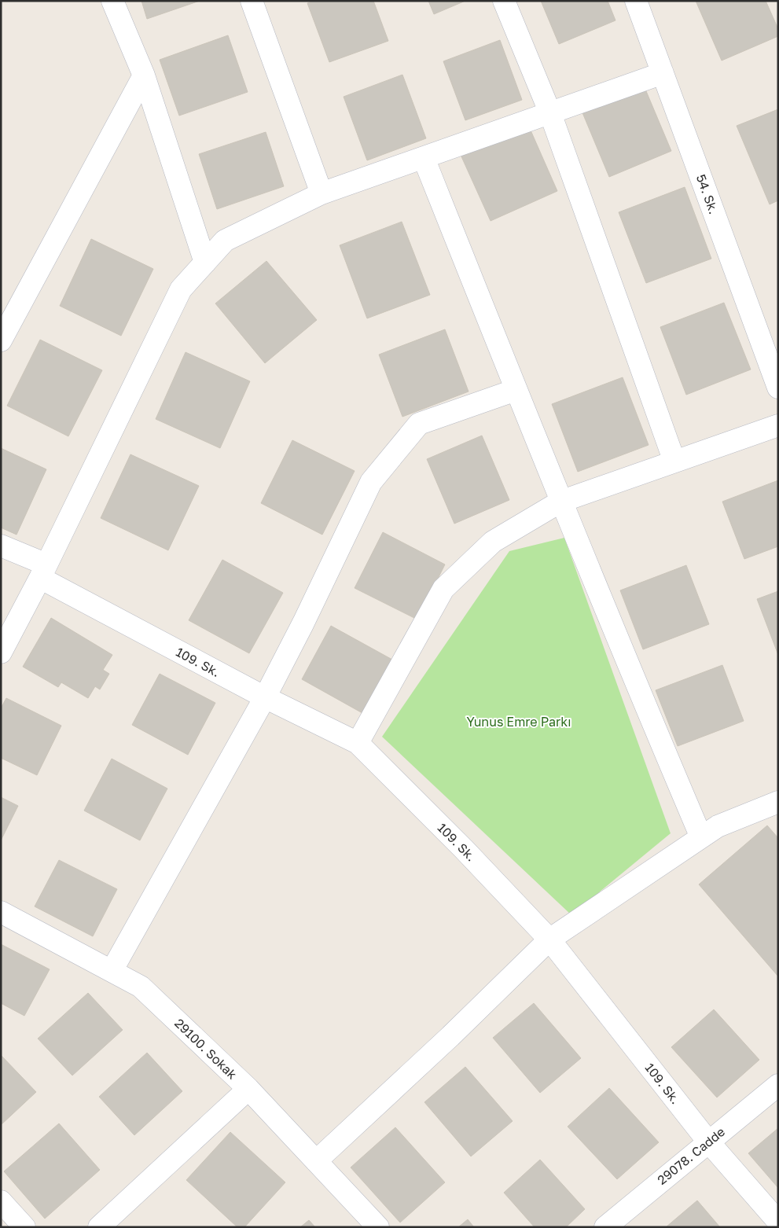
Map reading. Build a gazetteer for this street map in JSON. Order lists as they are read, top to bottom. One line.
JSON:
{"streets":{"street":["54. Sk.","109. Sk.","29100. Sokak","29078. Cadde"]},"crossings":[["109. Sk.","29078. Cadde"]],"parks":["Yunus Emre Parkı"]}
